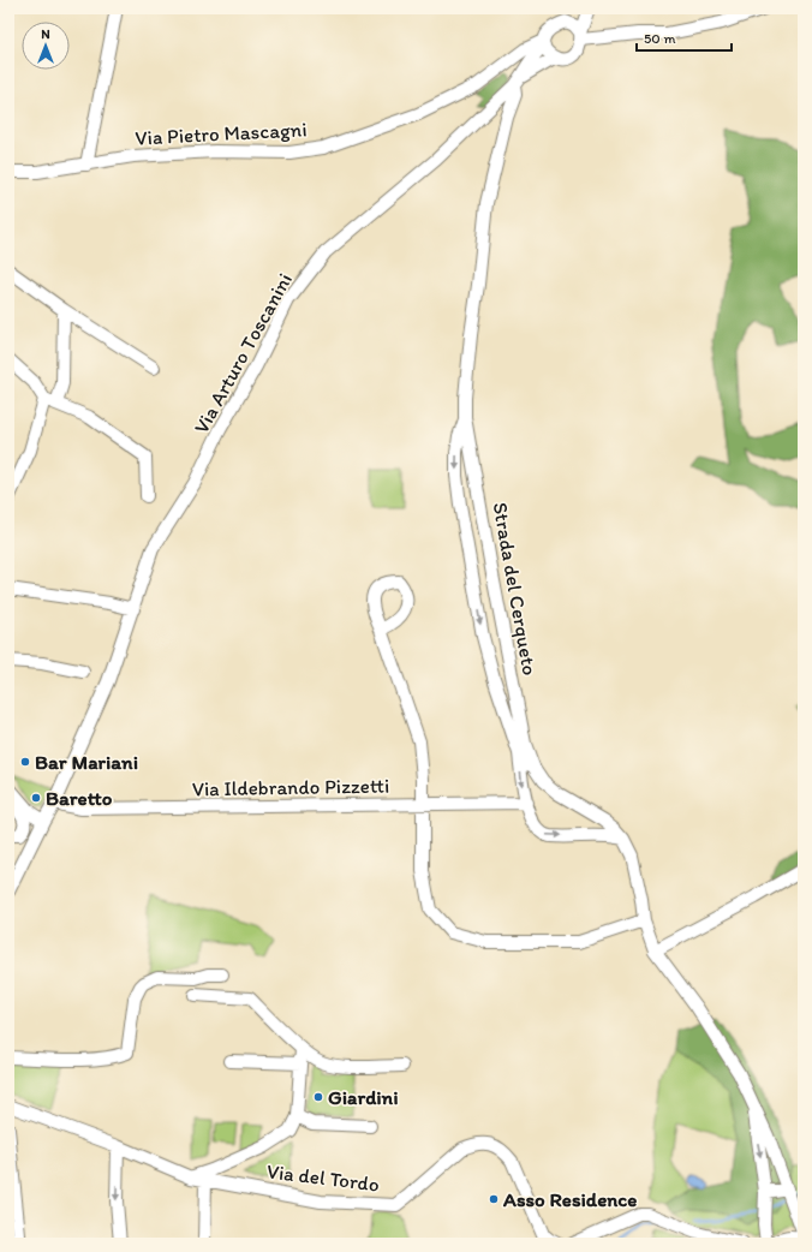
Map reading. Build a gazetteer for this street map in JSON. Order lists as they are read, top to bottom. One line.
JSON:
{"streets":{"street":["Via Pietro Mascagni","Via Arturo Toscanini","Strada del Cerqueto","Via Ildebrando Pizzetti","Via del Tordo"]},"crossings":[["Via Pietro Mascagni","Via Arturo Toscanini"],["Via Arturo Toscanini","Strada del Cerqueto"],["Via Arturo Toscanini","Via Ildebrando Pizzetti"],["Strada del Cerqueto","Via Ildebrando Pizzetti"]],"places":["Bar Mariani","Baretto","Giardini","Asso Residence"],"scale_bar":"50 m","north":"top"}
